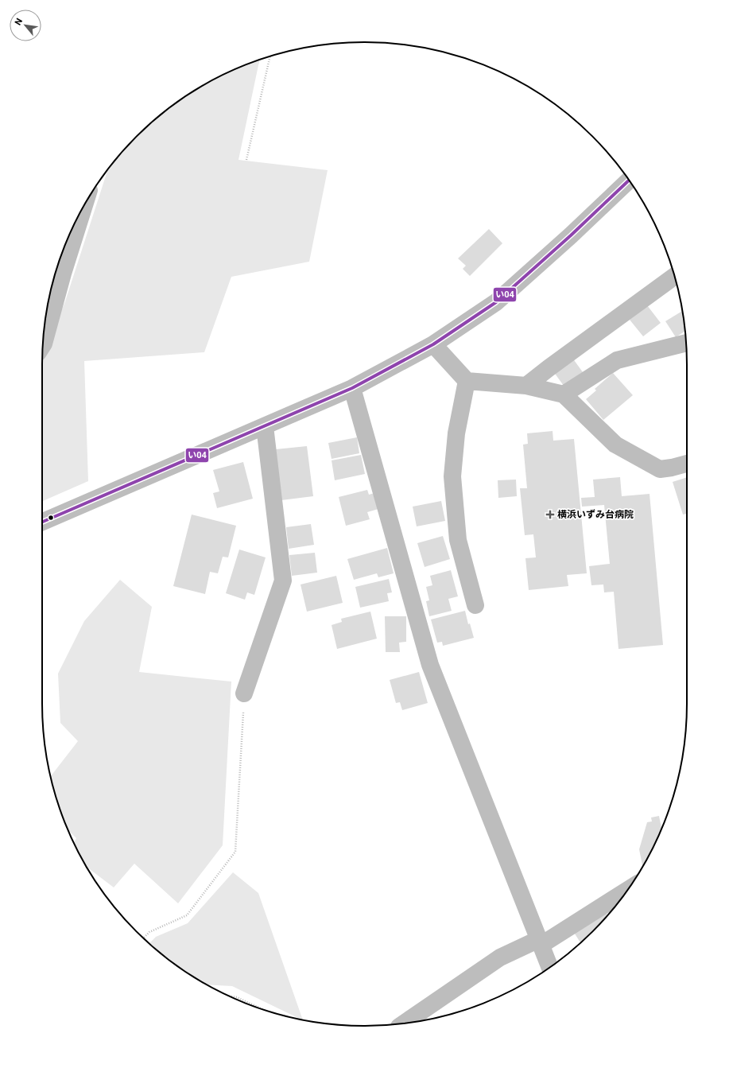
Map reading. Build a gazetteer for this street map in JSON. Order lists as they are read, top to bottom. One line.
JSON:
{"places":{"health":["横浜いずみ台病院"]},"lines":["transit line い04"],"north":"top left"}
